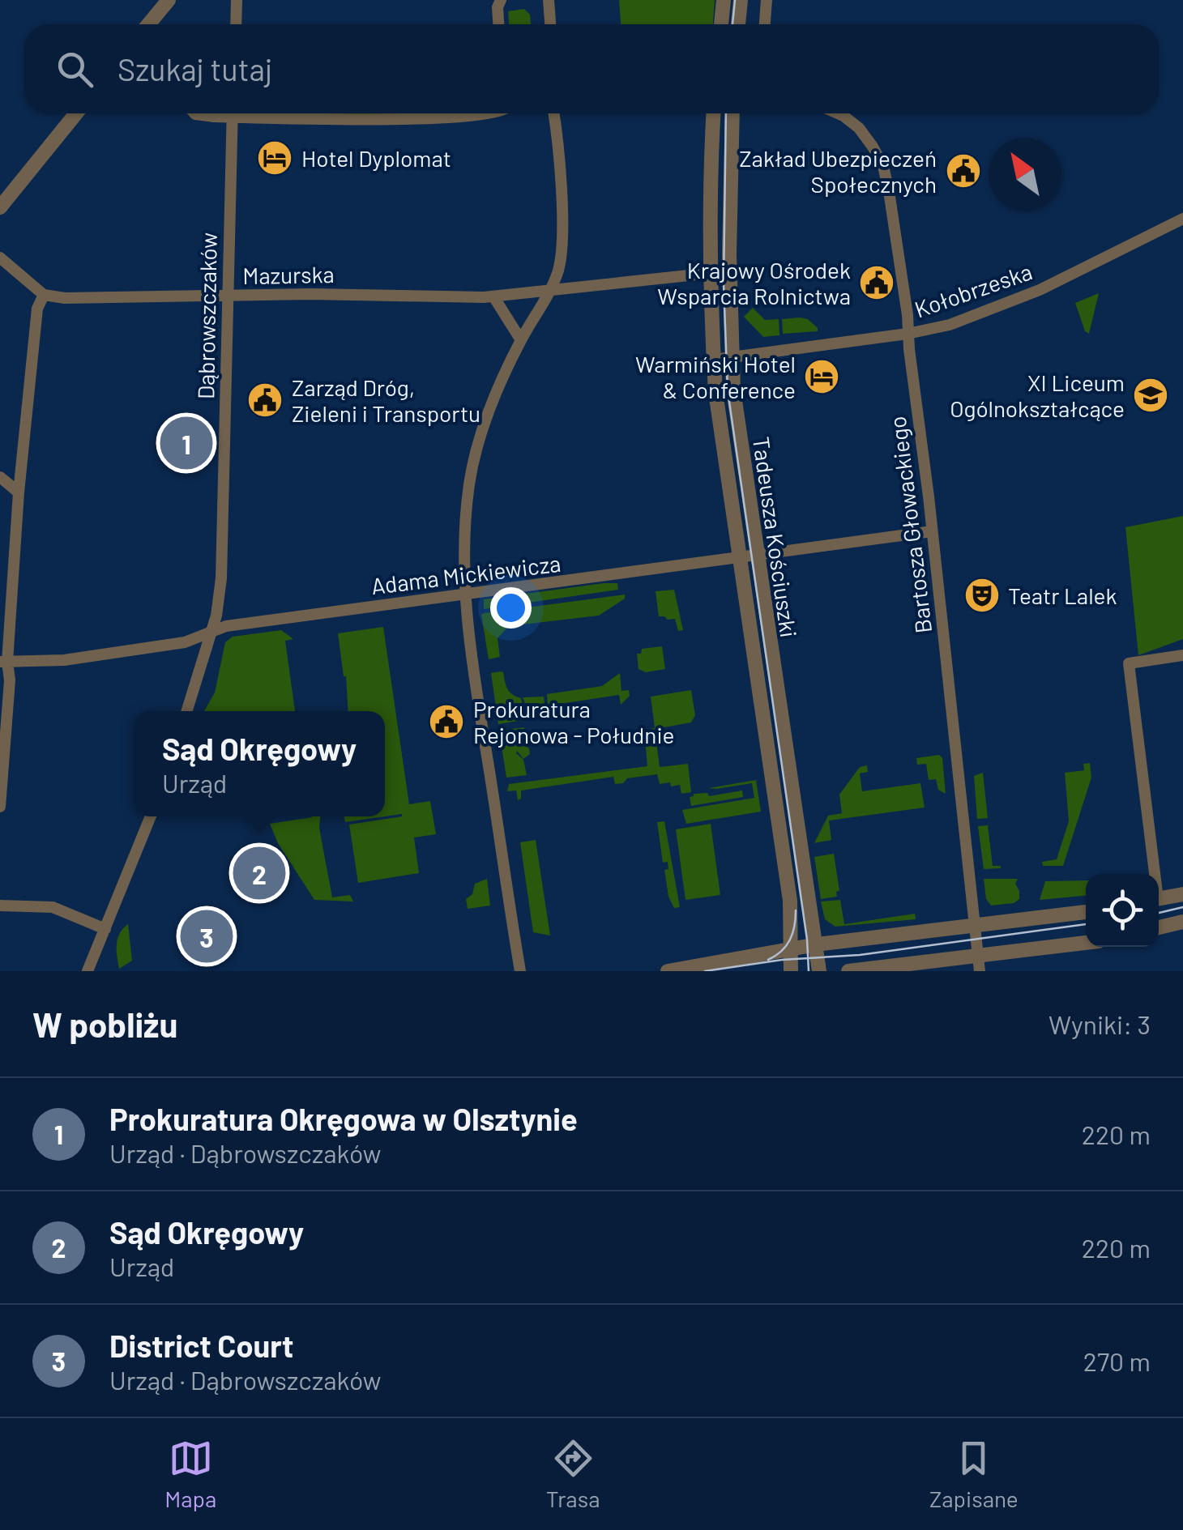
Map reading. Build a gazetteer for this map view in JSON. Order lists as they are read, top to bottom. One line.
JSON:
{"streets":{"street":["Mazurska","Kołobrzeska","Dąbrowszczaków","Bartosza Głowackiego","Tadeusza Kościuszki","Adama Mickiewicza"]},"crossings":[["Mazurska","Dąbrowszczaków"],["Mazurska","Tadeusza Kościuszki"],["Kołobrzeska","Bartosza Głowackiego"],["Kołobrzeska","Tadeusza Kościuszki"],["Dąbrowszczaków","Adama Mickiewicza"],["Bartosza Głowackiego","Adama Mickiewicza"],["Tadeusza Kościuszki","Adama Mickiewicza"]],"places":{"hotel":["Hotel Dyplomat","Warmiński Hotel & Conference"],"public building":["Zakład Ubezpieczeń Społecznych","Krajowy Ośrodek Wsparcia Rolnictwa","Zarząd Dróg, Zieleni i Transportu","Prokuratura Rejonowa - Południe"],"school or university":["XI Liceum Ogólnokształcące"],"theatre":["Teatr Lalek"]},"north":"top left","page":{"search":"Szukaj tutaj","pins":["1","2","3"],"popup":["Sąd Okręgowy","Urząd"],"heading":["W pobliżu","Wyniki: 3"],"list":[{"mark":"1","name":"Prokuratura Okręgowa w Olsztynie","note":"Urząd · Dąbrowszczaków","value":"220 m"},{"mark":"2","name":"Sąd Okręgowy","note":"Urząd","value":"220 m"},{"mark":"3","name":"District Court","note":"Urząd · Dąbrowszczaków","value":"270 m"}],"nav":["Mapa","Trasa","Zapisane"]}}
